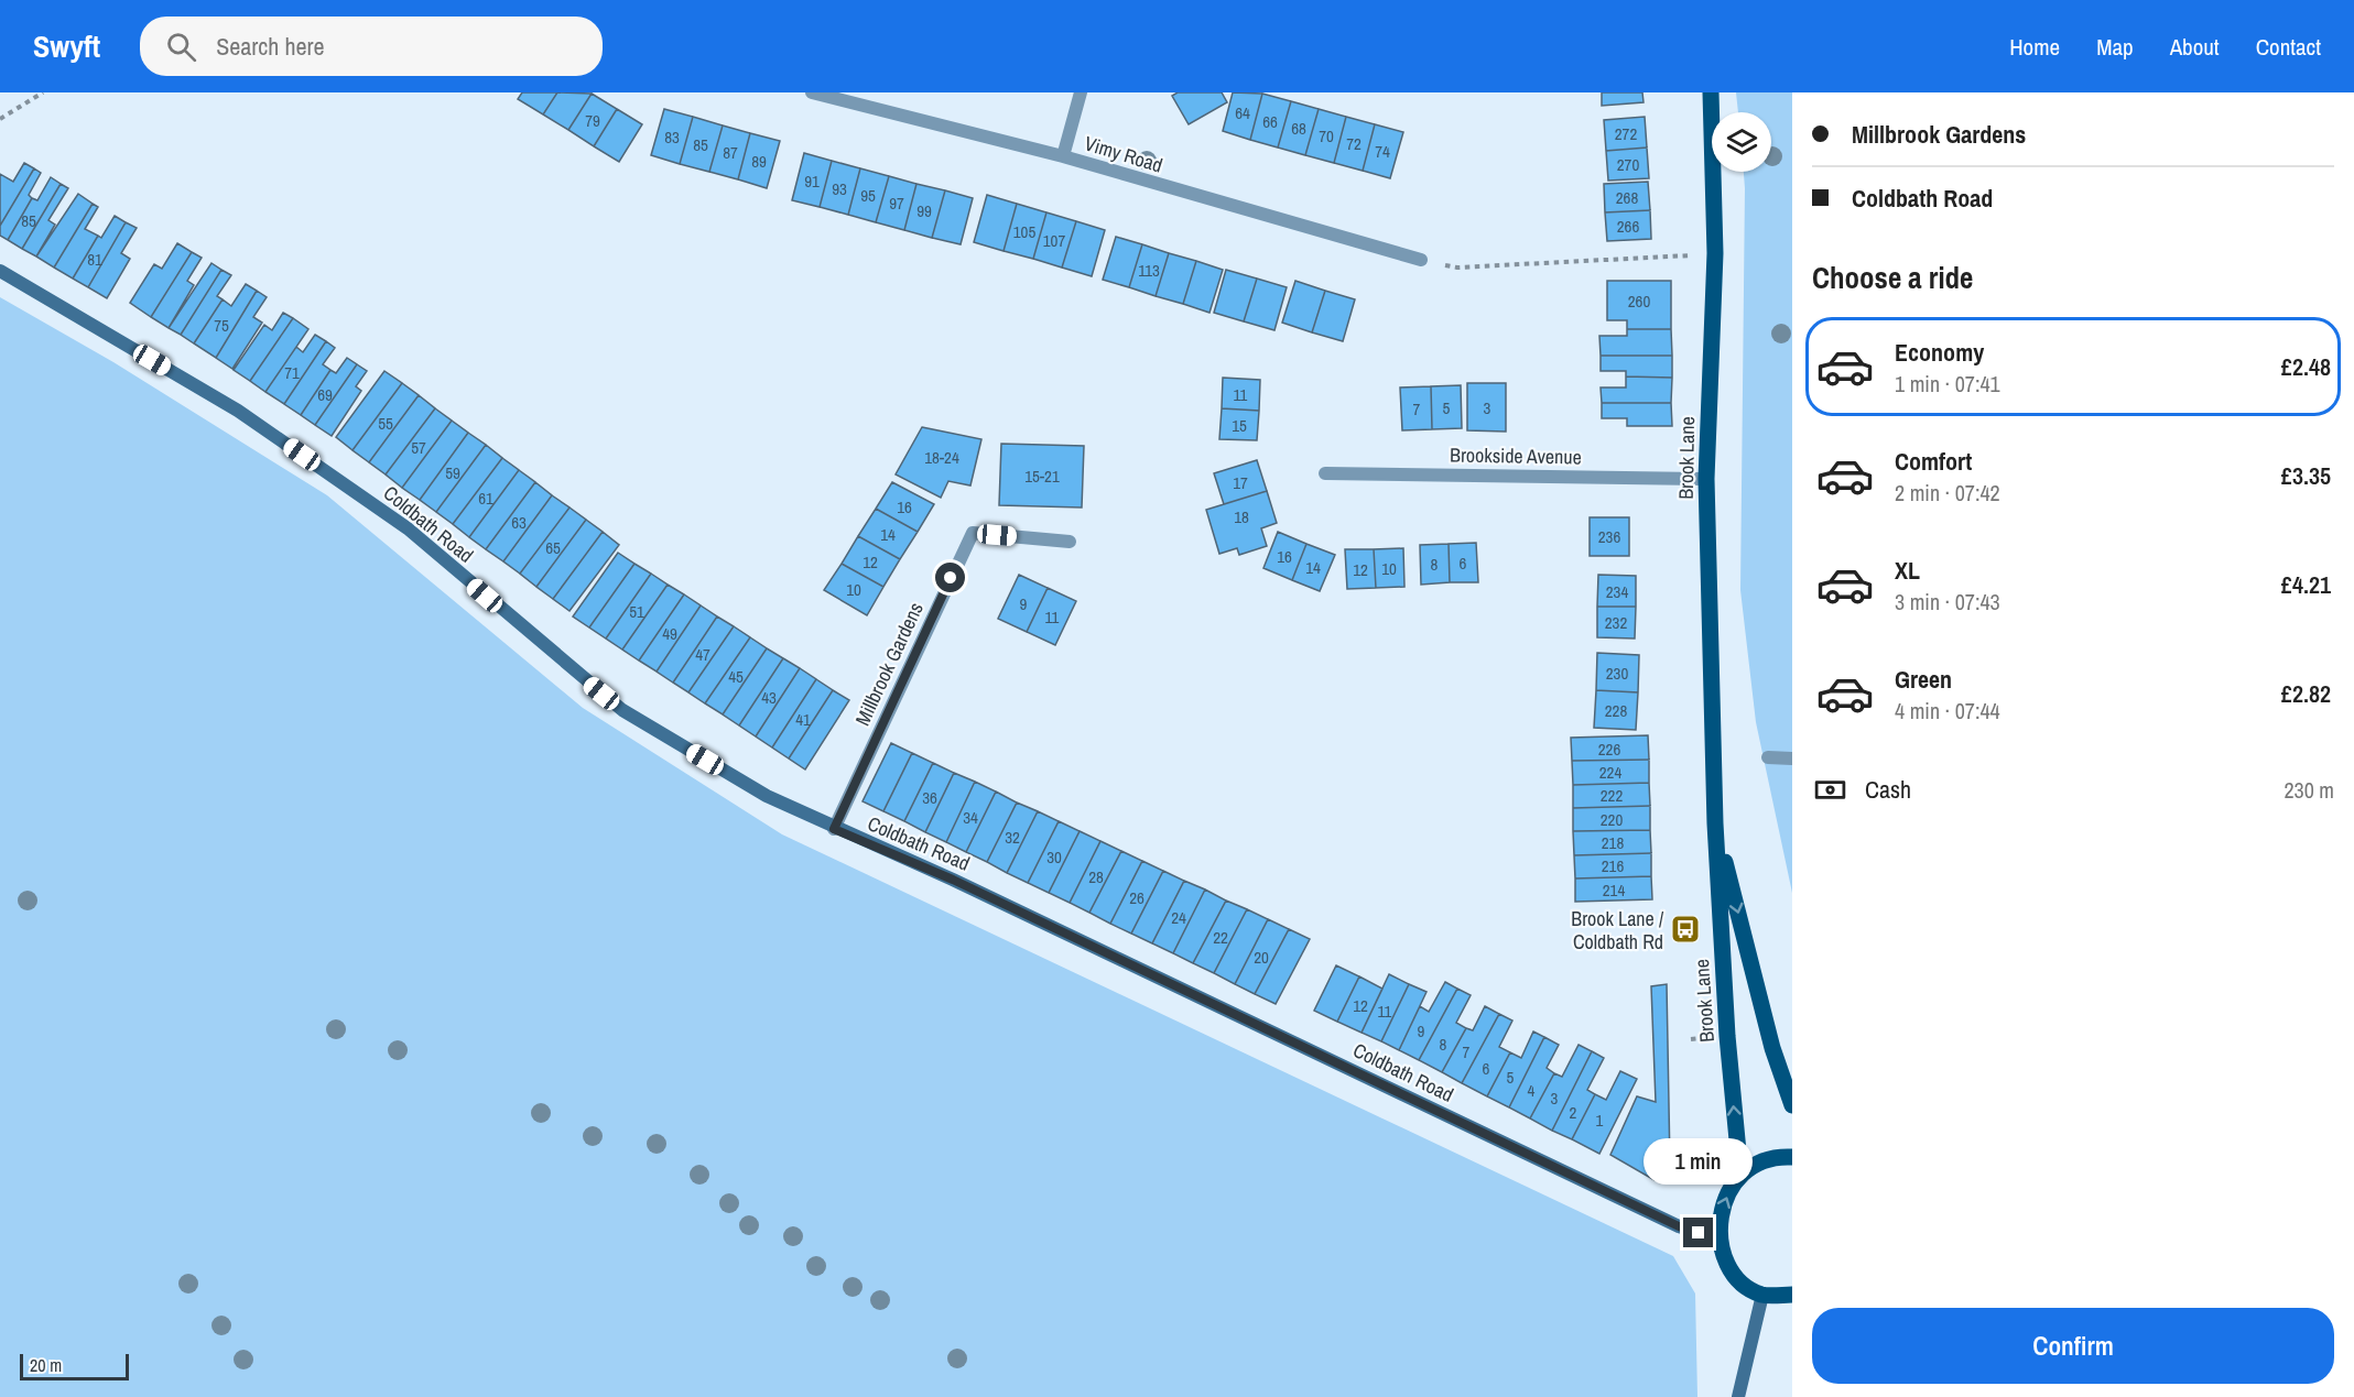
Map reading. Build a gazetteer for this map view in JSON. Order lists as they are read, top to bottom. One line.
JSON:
{"streets":{"main road":["Brook Lane","Coldbath Road"],"street":["Vimy Road","Brookside Avenue","Millbrook Gardens"]},"crossings":[["Brookside Avenue","Brook Lane"],["Coldbath Road","Millbrook Gardens"]],"places":{"bus stop":["Brook Lane / Coldbath Rd"]},"house_numbers":["64","79","66","68","272","70","83","72","85","74","87","89","270","91","93","95","268","97","99","85","266","105","107","81","113","260","75","71","69","11","5","3","7","55","15","57","18-24","59","15-21","17","61","16","18","63","14","236","65","16","12","6","8","14","10","12","10","234","9","51","11","232","49","47","230","45","43","228","41","226","224","222","36","34","220","32","218","30","216","28","214","26","24","22","20","12","11","9","8","7","6","5","4","3","2","1"],"scale_bar":"20 m","page":{"header":"Swyft","search":"Search here","nav":["Home","Map","About","Contact"],"banner":["Millbrook Gardens","Coldbath Road"],"heading":"Choose a ride","list":[{"name":"Economy","note":"1 min · 07:41","value":"£2.48"},{"name":"Comfort","note":"2 min · 07:42","value":"£3.35"},{"name":"XL","note":"3 min · 07:43","value":"£4.21"},{"name":"Green","note":"4 min · 07:44","value":"£2.82"}],"pay":["Cash","230 m"],"bubble":"1 min","buttons":"Confirm","scale":"20 m"}}
